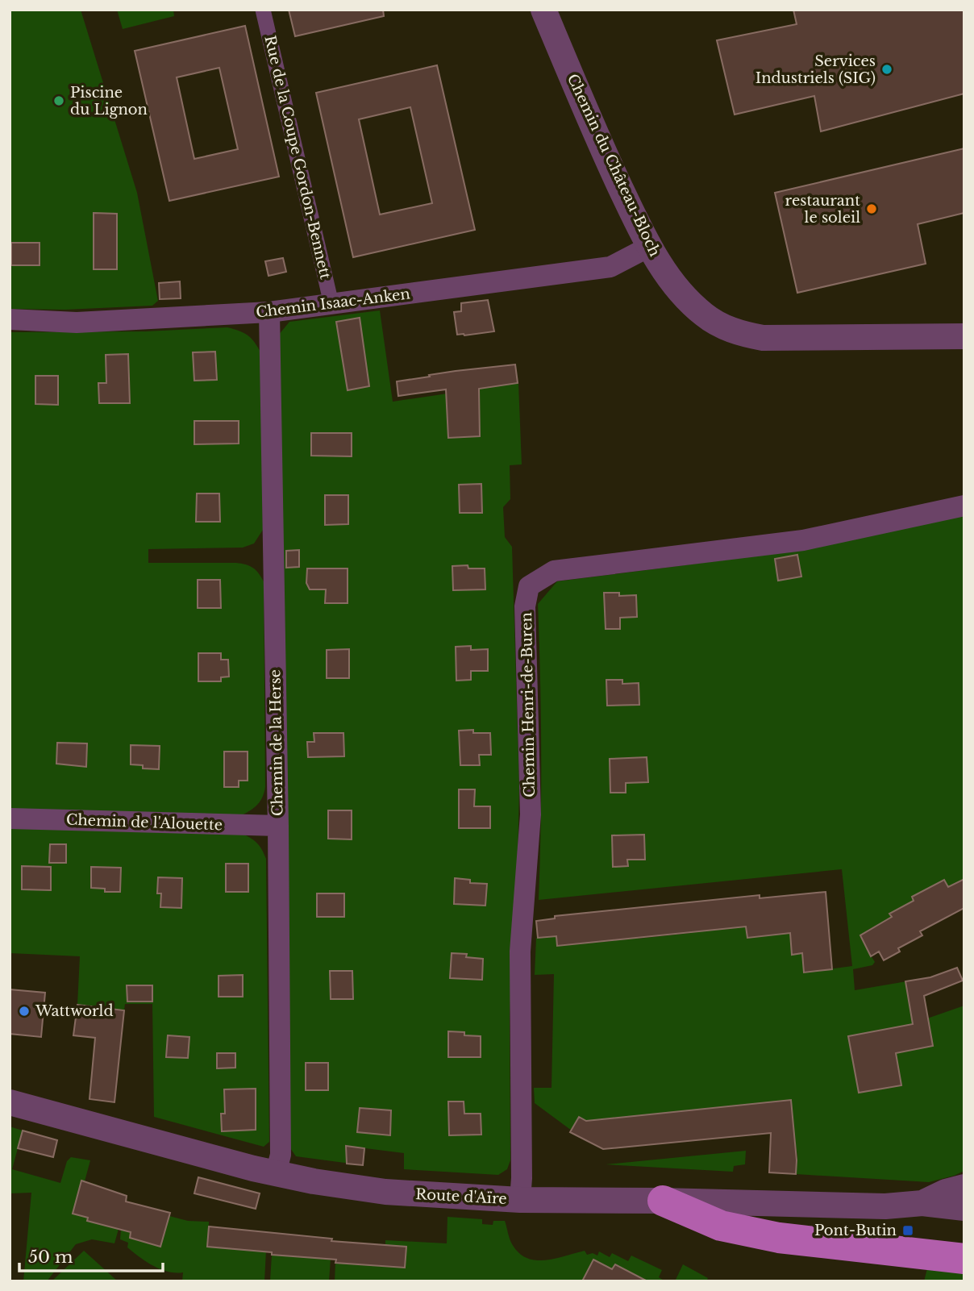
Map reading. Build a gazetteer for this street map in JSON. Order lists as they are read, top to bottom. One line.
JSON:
{"streets":{"street":["Rue de la Coupe Gordon-Bennett","Chemin du Château-Bloch","Chemin Isaac-Anken","Chemin Henri-de-Buren","Chemin de la Herse","Chemin de l'Alouette","Route d'Aïre"]},"crossings":[["Rue de la Coupe Gordon-Bennett","Chemin Isaac-Anken"],["Chemin du Château-Bloch","Chemin Isaac-Anken"],["Chemin Isaac-Anken","Chemin de la Herse"],["Chemin Henri-de-Buren","Route d'Aïre"],["Chemin de la Herse","Chemin de l'Alouette"],["Chemin de la Herse","Route d'Aïre"]],"places":{"other":["Services Industriels (SIG)","Piscine du Lignon","restaurant le soleil","Wattworld"],"transit":["Pont-Butin"]},"scale_bar":"50 m"}
